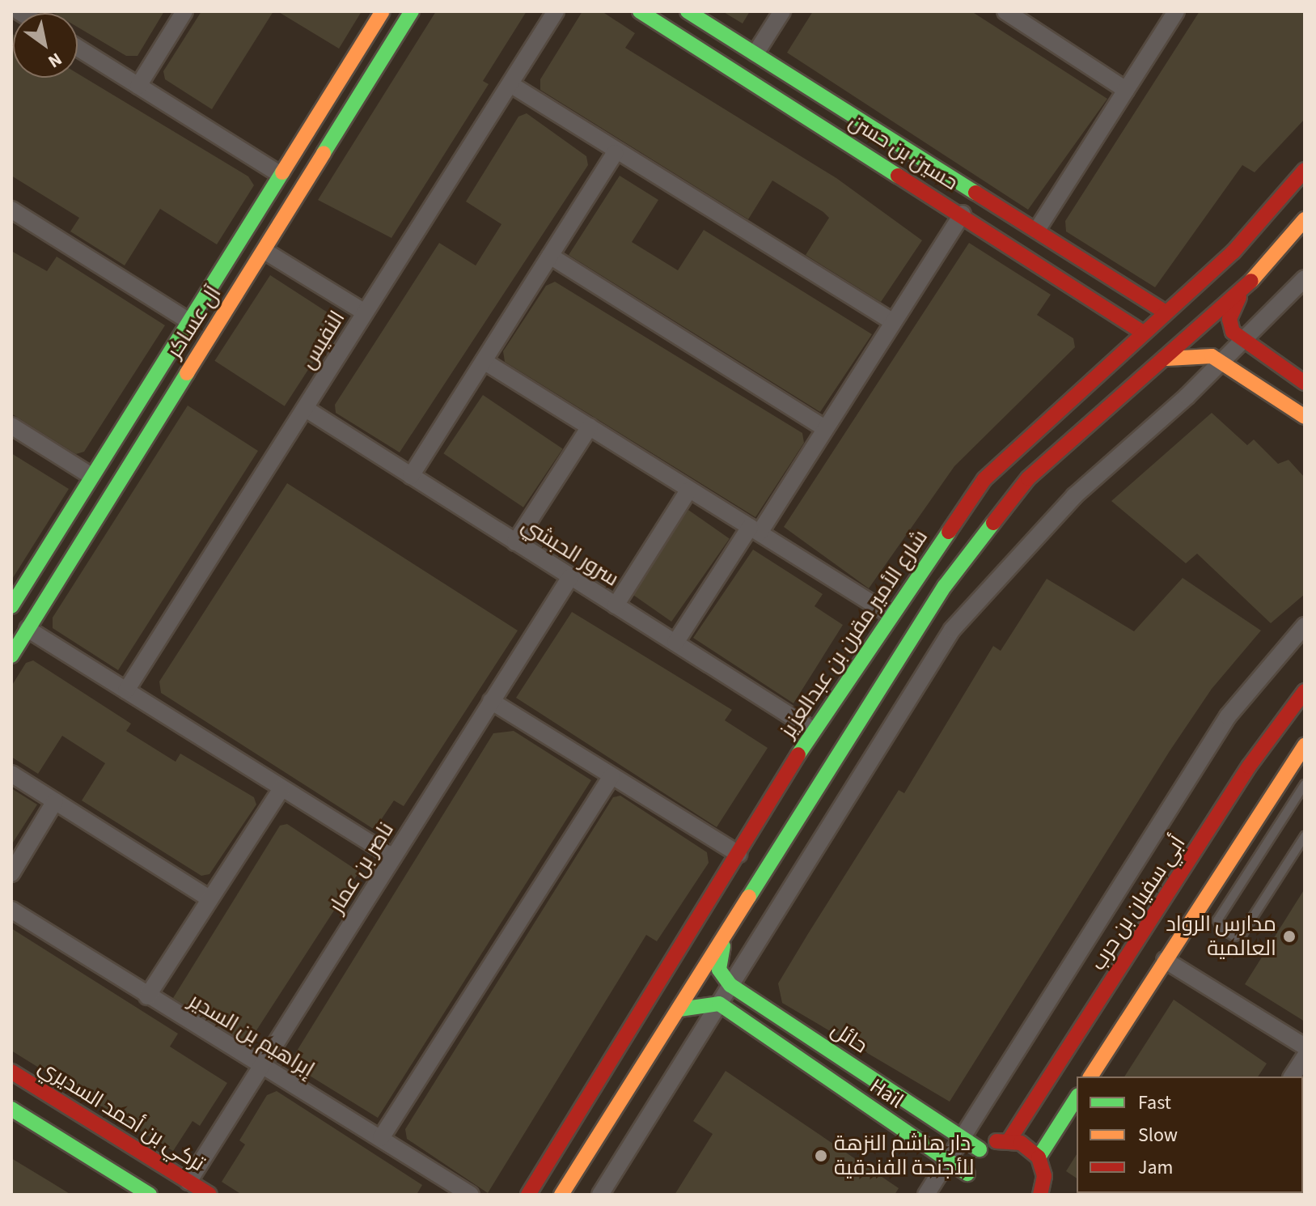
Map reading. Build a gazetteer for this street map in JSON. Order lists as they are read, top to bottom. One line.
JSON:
{"streets":{"street":["حسين بن حسن","آل عساكر","النفيس","سرور الحبشي","شارع الأمير مقرن بن عبدالعزيز","ناصر بن عمار","أبي سفيان بن حرب","إبراهيم بن السدير","حائل","Hail","تركي بن أحمد السديري"]},"crossings":[["حسين بن حسن","شارع الأمير مقرن بن عبدالعزيز"],["النفيس","سرور الحبشي"],["سرور الحبشي","شارع الأمير مقرن بن عبدالعزيز"],["سرور الحبشي","ناصر بن عمار"],["ناصر بن عمار","إبراهيم بن السدير"],["ناصر بن عمار","تركي بن أحمد السديري"],["حائل","Hail"]],"places":["مدارس الرواد العالمية","دار هاشم النزهة للأجنحة الفندقية"],"legend":["Fast","Slow","Jam"],"north":"bottom right"}
